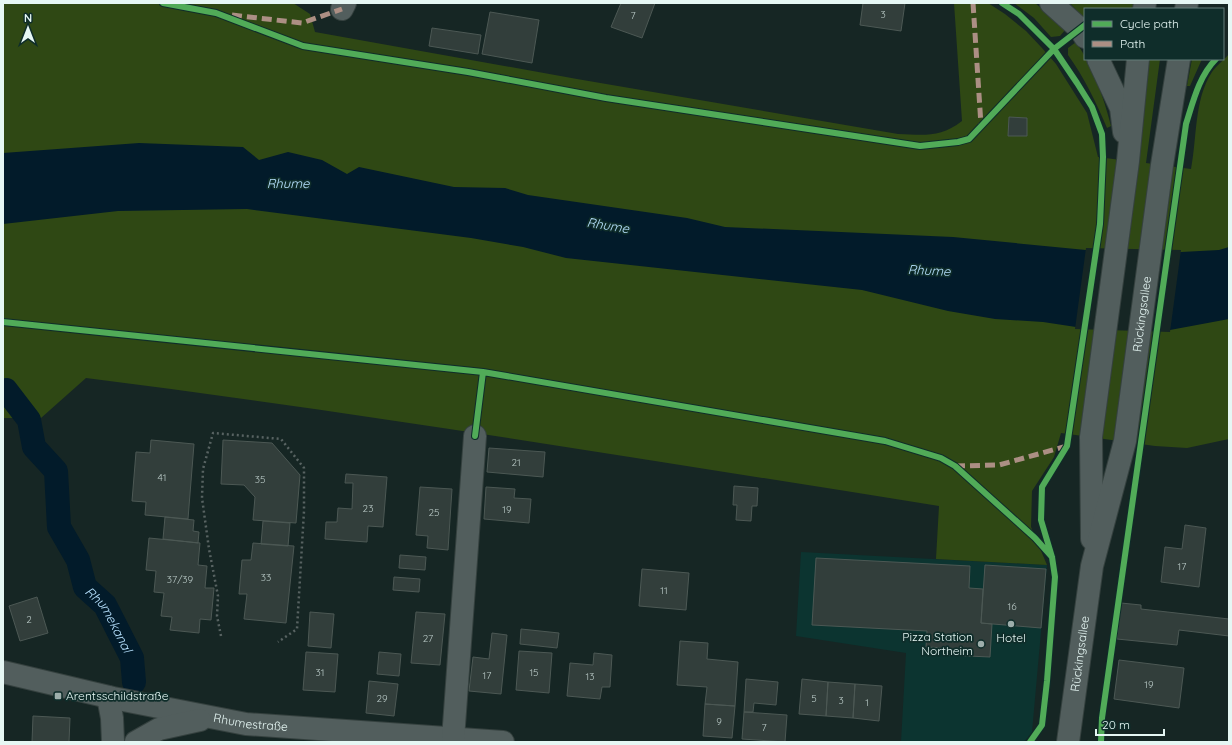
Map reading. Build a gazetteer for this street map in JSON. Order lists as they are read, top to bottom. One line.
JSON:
{"streets":{"street":["Rückingsallee","Rhumestraße"]},"water":["Rhume","Rhumekanal"],"places":{"other":["Hotel","Pizza Station Northeim"],"transit":["Arentsschildstraße"]},"house_numbers":["3","7","21","41","35","23","19","25","17","33","37/39","11","16","2","27","31","15","17","13","19","29","5","3","1","9","7"],"legend":["Cycle path","Path"],"scale_bar":"20 m","north":"top"}
